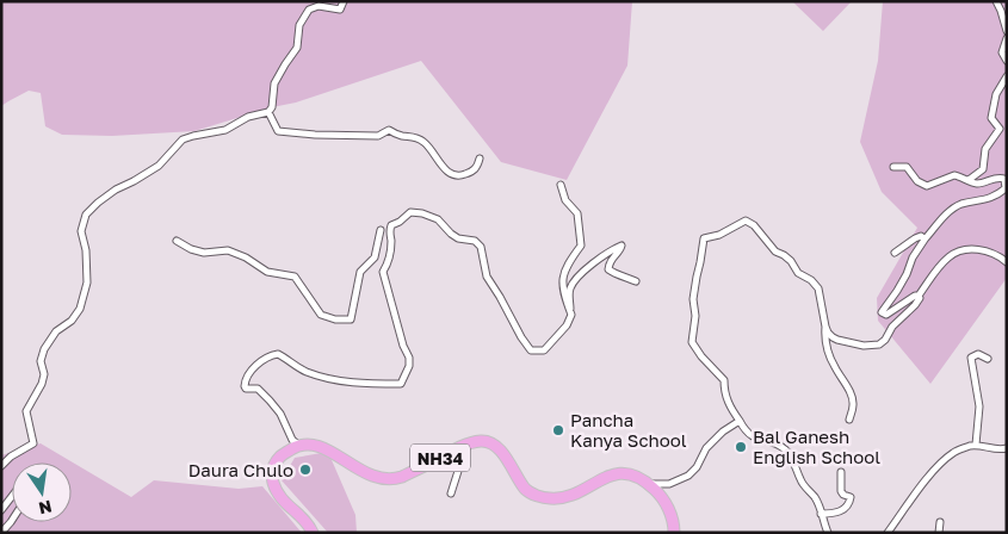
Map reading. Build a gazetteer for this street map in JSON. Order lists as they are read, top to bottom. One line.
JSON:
{"streets":{"highway":["NH34"]},"places":["Pancha Kanya School","Bal Ganesh English School","Daura Chulo"],"north":"bottom"}
